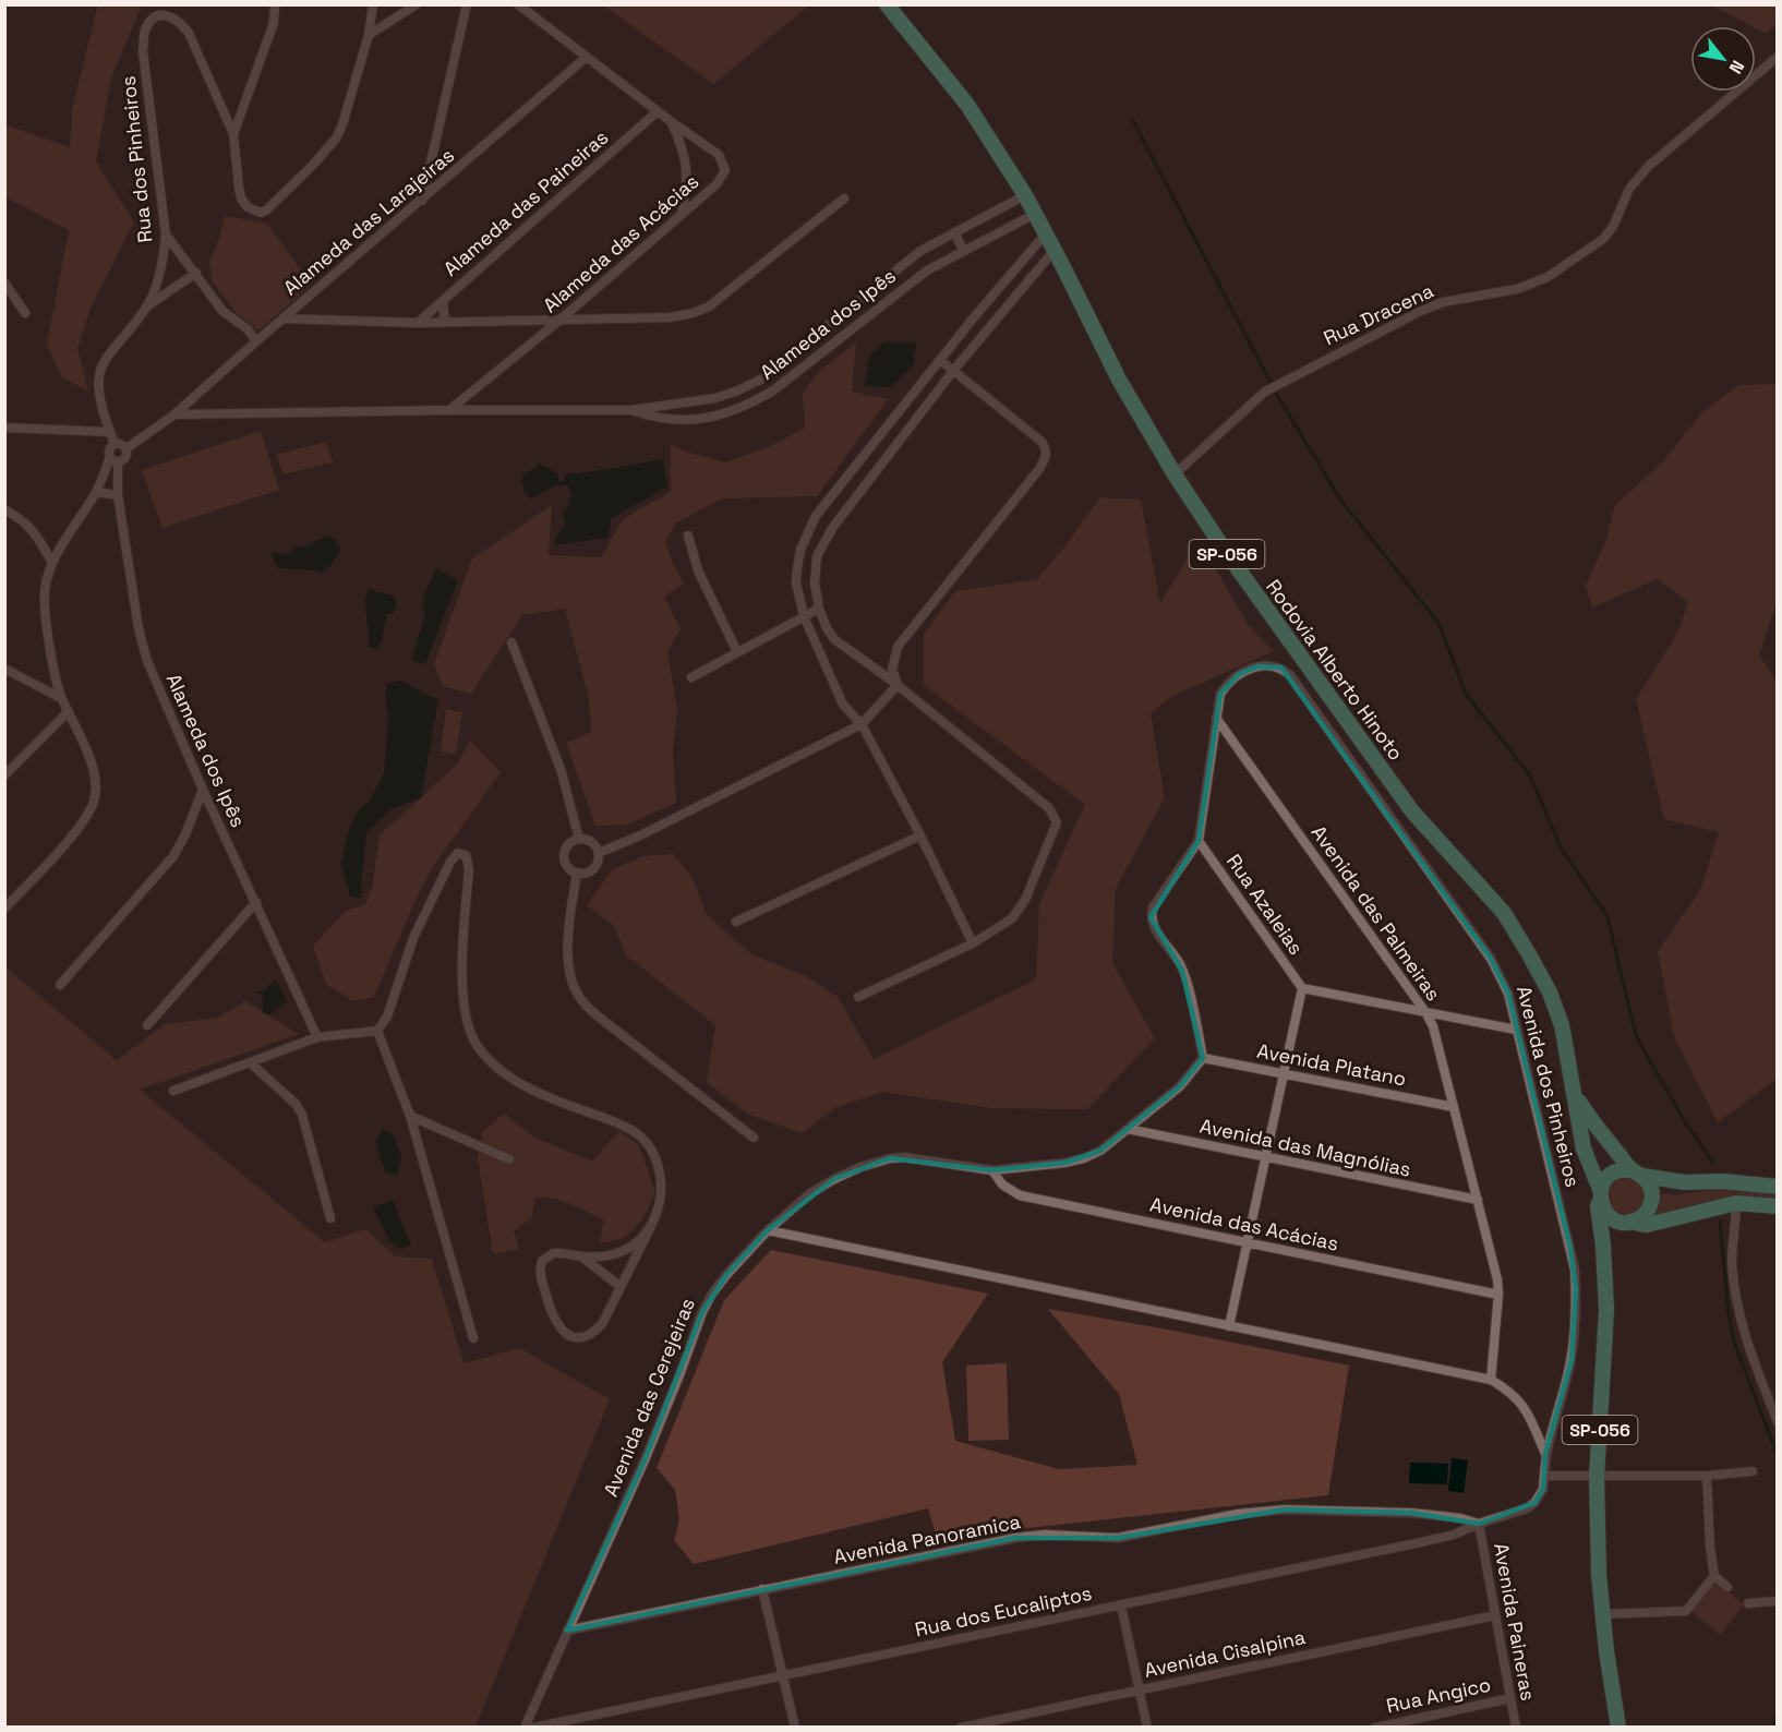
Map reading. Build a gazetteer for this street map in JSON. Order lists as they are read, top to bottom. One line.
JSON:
{"streets":{"main road":["SP-056","Rodovia Alberto Hinoto"],"street":["Rua dos Pinheiros","Alameda das Paineiras","Alameda das Larajeiras","Alameda das Acácias","Rua Dracena","Alameda dos Ipês","Rua Azaleias","Avenida das Palmeiras","Avenida Platano","Avenida dos Pinheiros","Avenida das Magnólias","Avenida das Acácias","Avenida das Cerejeiras","Avenida Panoramica","Rua dos Eucaliptos","Avenida Paineras","Avenida Cisalpina","Rua Angico"]},"crossings":[["Rua dos Pinheiros","Alameda dos Ipês"],["Alameda das Paineiras","Alameda das Acácias"],["Alameda das Larajeiras","Alameda das Acácias"],["Alameda das Larajeiras","Alameda dos Ipês"],["Alameda das Acácias","Alameda dos Ipês"],["Rua Dracena","Rodovia Alberto Hinoto"],["Alameda dos Ipês","Rodovia Alberto Hinoto"],["Avenida das Palmeiras","Avenida Platano"],["Avenida das Palmeiras","Avenida dos Pinheiros"],["Avenida das Palmeiras","Avenida das Magnólias"],["Avenida das Palmeiras","Avenida das Acácias"],["Avenida Platano","Avenida das Cerejeiras"],["Avenida dos Pinheiros","Avenida Panoramica"],["Avenida das Magnólias","Avenida das Cerejeiras"],["Avenida das Acácias","Avenida das Cerejeiras"],["Avenida das Cerejeiras","Avenida Panoramica"],["Avenida Panoramica","Rua dos Eucaliptos"],["Avenida Panoramica","Avenida Paineras"],["Rua dos Eucaliptos","Avenida Paineras"],["Avenida Paineras","Avenida Cisalpina"],["Avenida Paineras","Rua Angico"]],"north":"bottom right"}
